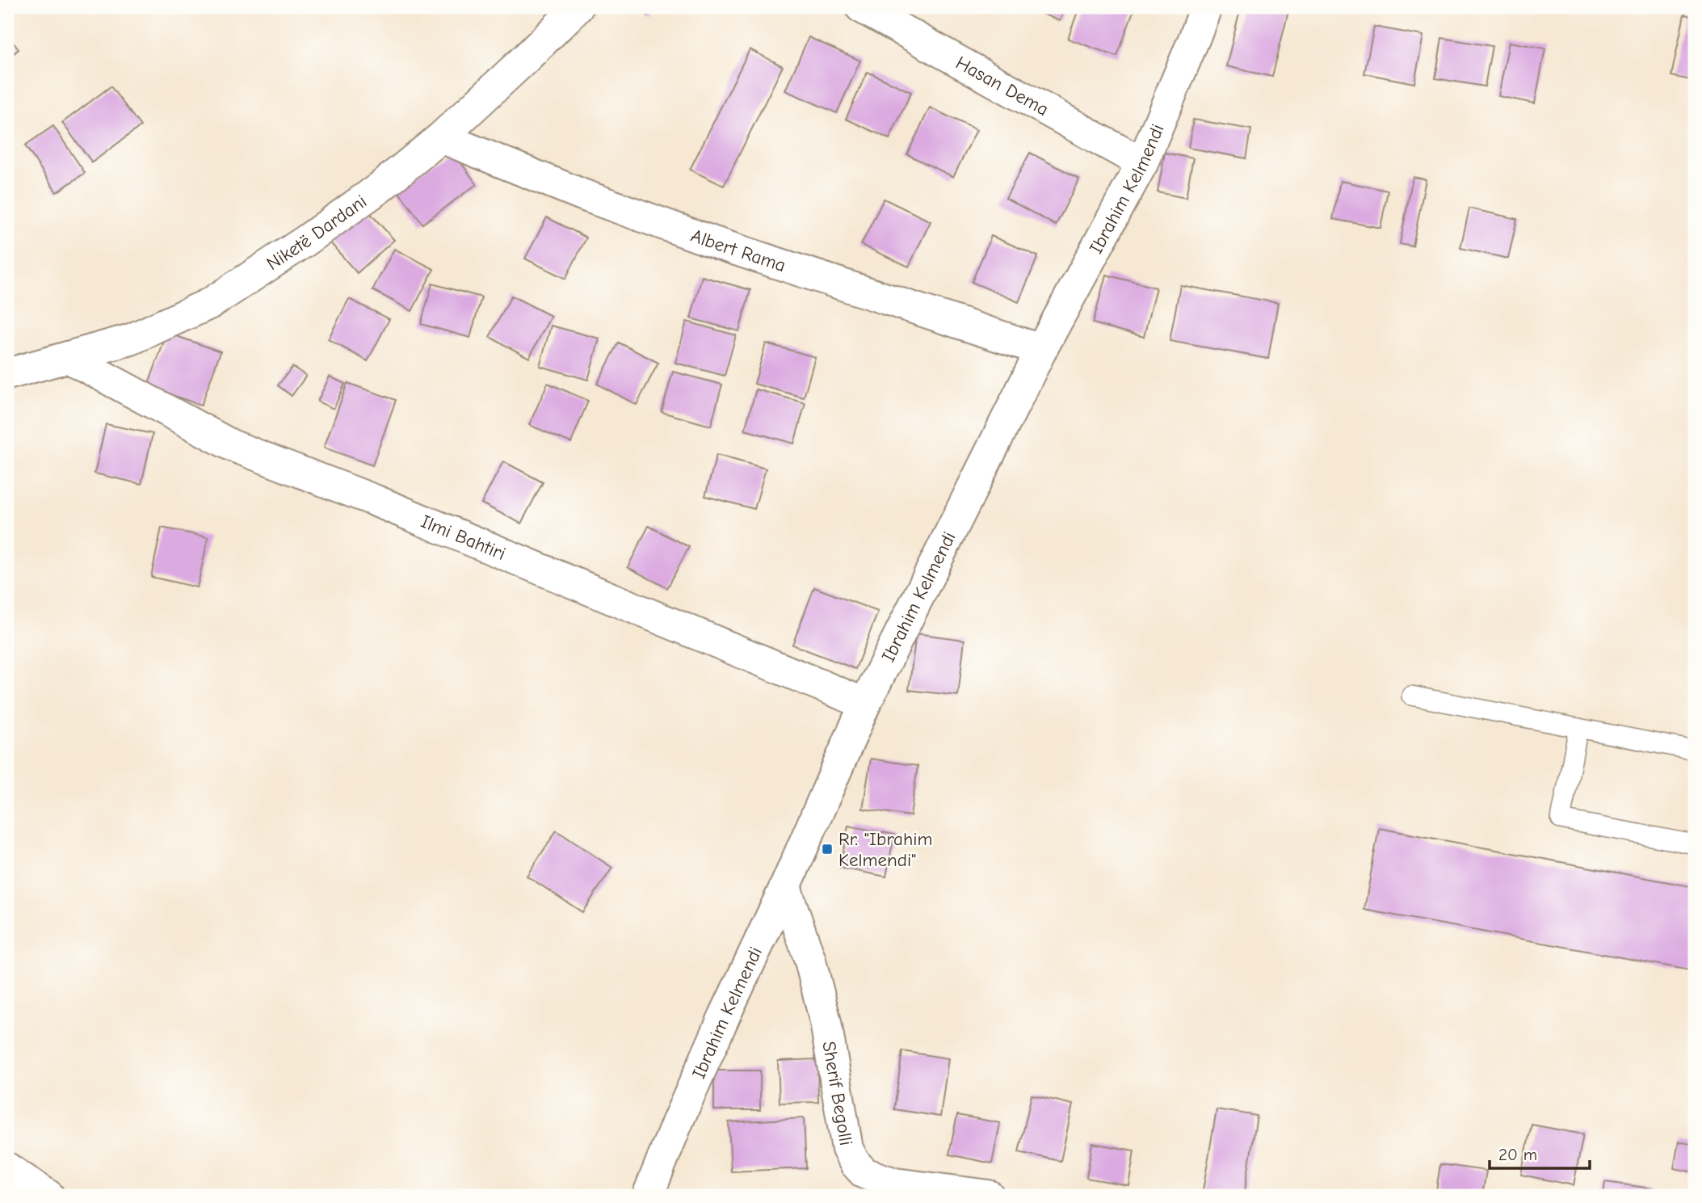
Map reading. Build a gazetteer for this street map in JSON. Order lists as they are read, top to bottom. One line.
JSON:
{"streets":{"street":["Hasan Dema","Ibrahim Kelmendi","Niketë Dardani","Albert Rama","Ilmi Bahtiri","Sherif Begolli"]},"crossings":[["Hasan Dema","Ibrahim Kelmendi"],["Ibrahim Kelmendi","Albert Rama"],["Ibrahim Kelmendi","Ilmi Bahtiri"],["Ibrahim Kelmendi","Sherif Begolli"],["Niketë Dardani","Albert Rama"],["Niketë Dardani","Ilmi Bahtiri"]],"places":{"transit":["Rr. \"Ibrahim Kelmendi\""]},"scale_bar":"20 m"}
